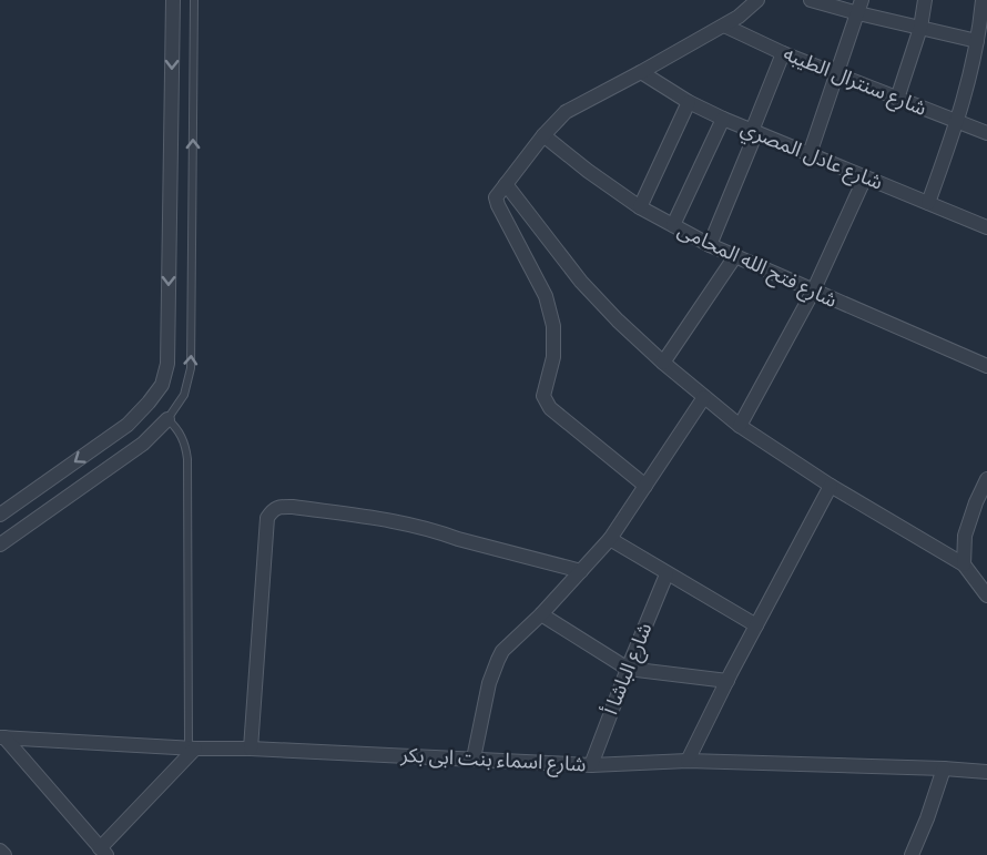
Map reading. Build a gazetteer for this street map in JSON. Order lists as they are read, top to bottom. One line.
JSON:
{"streets":{"street":["شارع سنترال الطيبه","شارع عادل المصري","شارع فتح الله المحامى","شارع الباشا أ","شارع اسماء بنت ابى بكر"]},"crossings":[["شارع الباشا أ","شارع اسماء بنت ابى بكر"]]}
